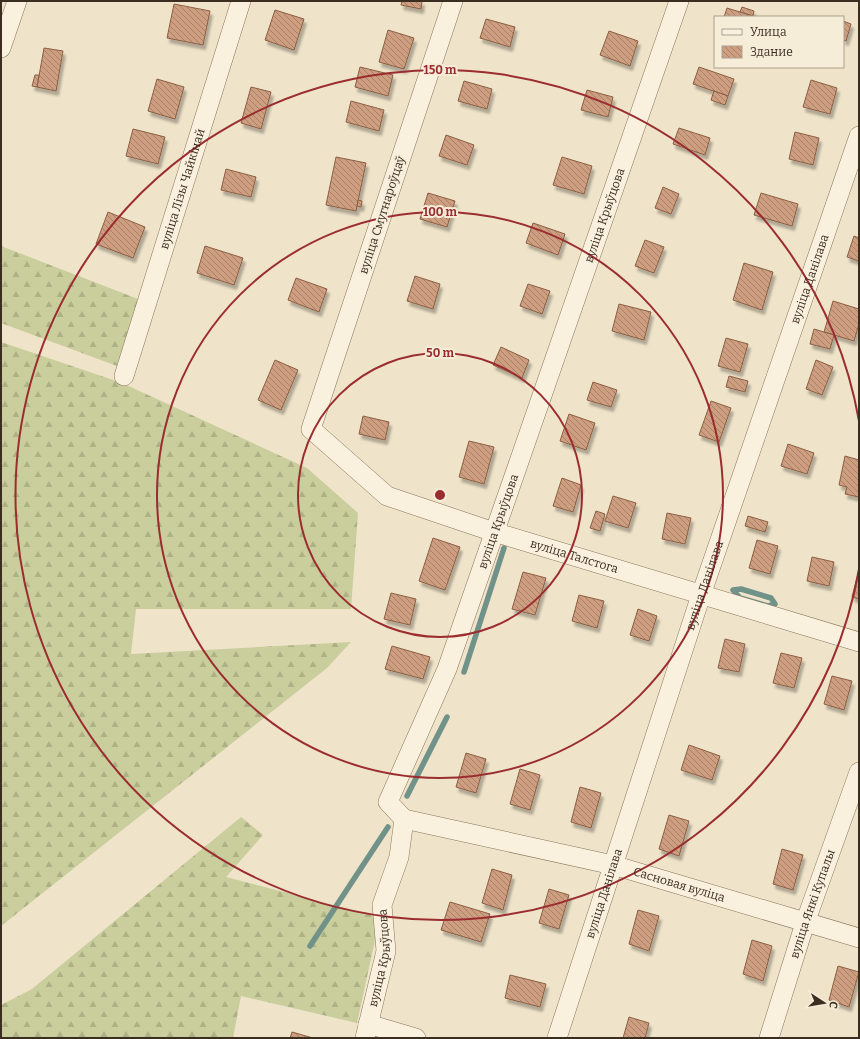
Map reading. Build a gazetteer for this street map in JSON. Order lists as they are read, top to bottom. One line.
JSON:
{"streets":{"street":["вуліца Лізы Чайкінай","вуліца Смугнароўцаў","вуліца Крыўцова","вуліца Данілава","вуліца Талстога","Сасновая вуліца","вуліца Янкі Купалы"]},"crossings":[["вуліца Смугнароўцаў","вуліца Талстога"],["вуліца Крыўцова","вуліца Талстога"],["вуліца Крыўцова","Сасновая вуліца"],["вуліца Данілава","вуліца Талстога"],["вуліца Данілава","Сасновая вуліца"],["Сасновая вуліца","вуліца Янкі Купалы"]],"legend":["Улица","Здание"],"north":"right","rings":["150 m","100 m","50 m"]}
